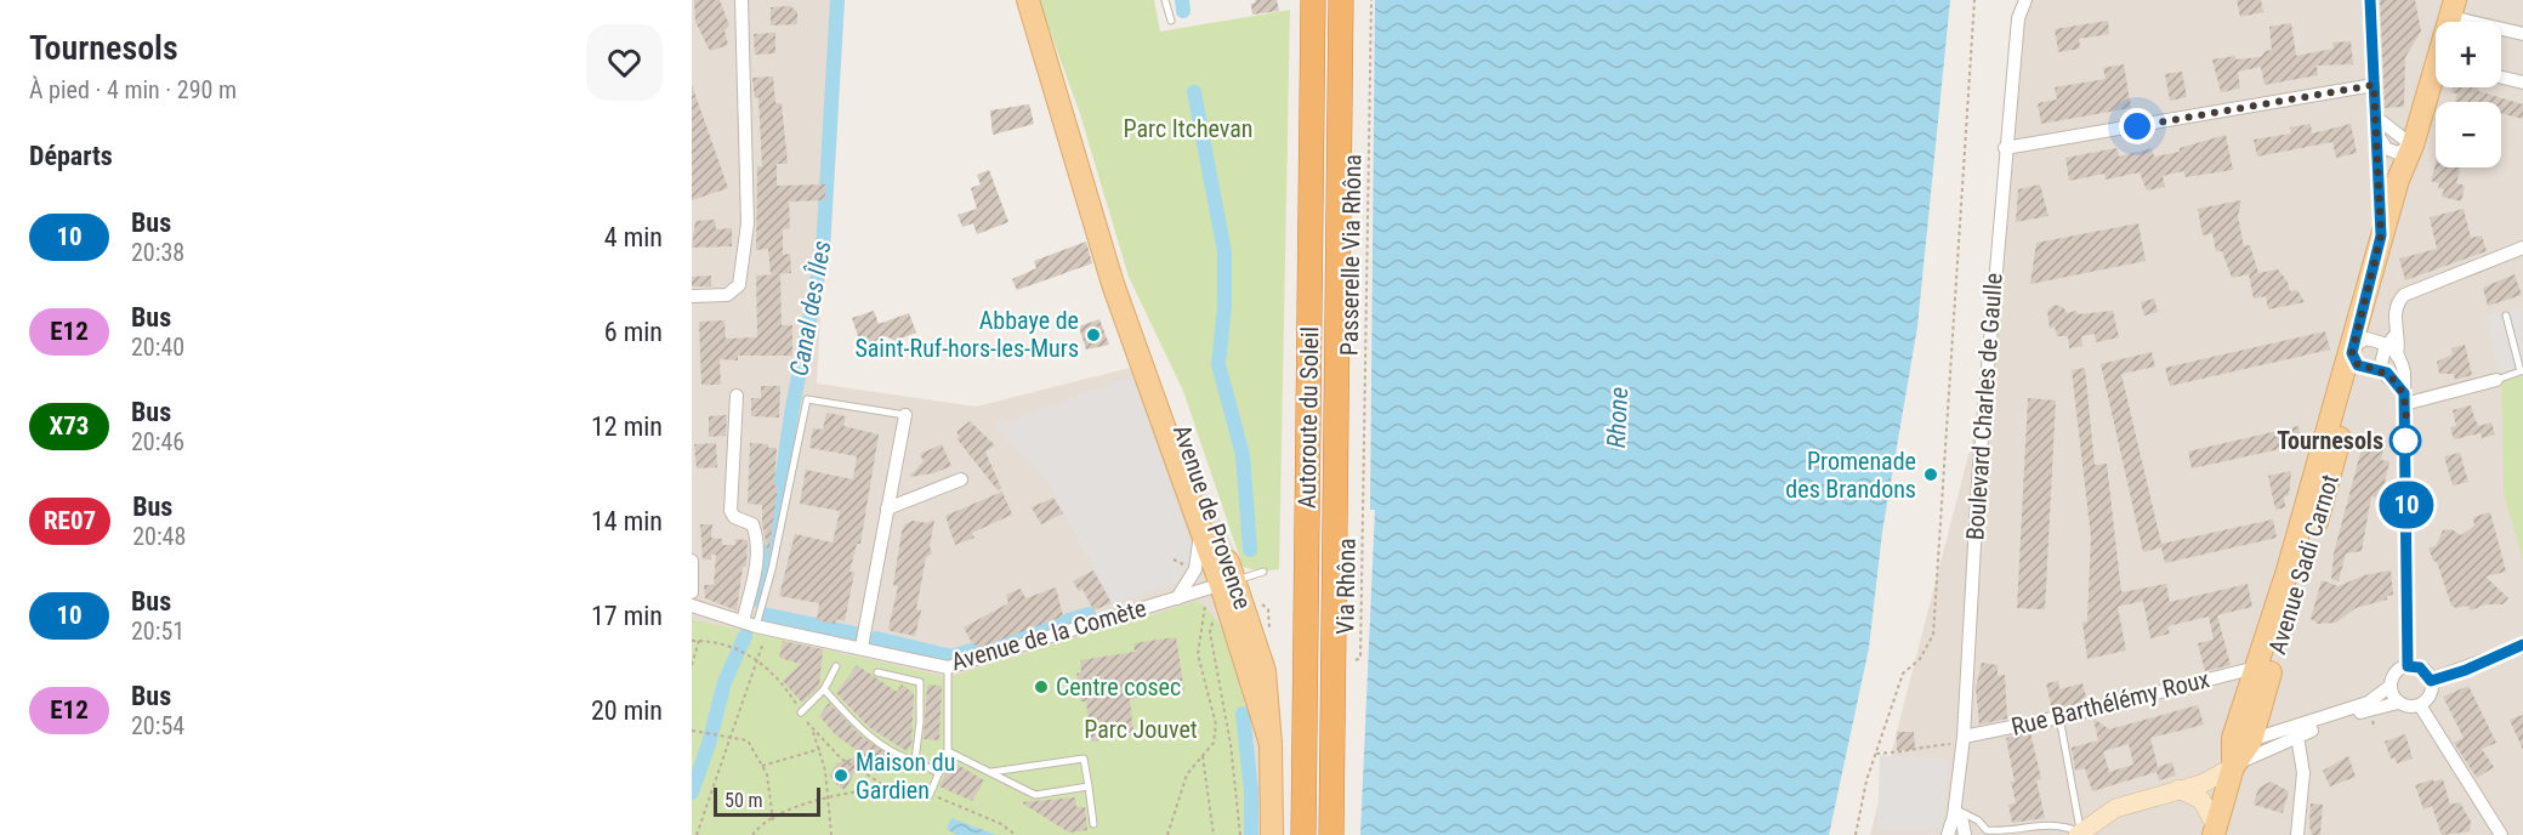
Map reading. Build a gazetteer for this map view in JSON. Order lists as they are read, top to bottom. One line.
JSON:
{"streets":{"highway":["Autoroute du Soleil"],"main road":["Avenue de Provence","Avenue Sadi Carnot"],"street":["Boulevard Charles de Gaulle","Avenue de la Comète","Rue Barthélémy Roux"],"path":["Passerelle Via Rhôna","Via Rhôna"]},"crossings":[["Passerelle Via Rhôna","Via Rhôna"],["Boulevard Charles de Gaulle","Rue Barthélémy Roux"],["Avenue de Provence","Avenue de la Comète"],["Avenue Sadi Carnot","Rue Barthélémy Roux"]],"water":["Canal des Îles","Rhone"],"parks":["Parc Itchevan","Parc Jouvet"],"places":["Abbaye de Saint-Ruf-hors-les-Murs","Tournesols","Promenade des Brandons","Centre cosec","Maison du Gardien"],"lines":["bus line 10"],"scale_bar":"50 m","page":{"heading":[["Tournesols","À pied · 4 min · 290 m"],"Départs"],"on_map":"10","map_buttons":["+","−"],"list":[{"mark":"10","name":"Bus","note":"20:38","value":"4 min"},{"mark":"E12","name":"Bus","note":"20:40","value":"6 min"},{"mark":"X73","name":"Bus","note":"20:46","value":"12 min"},{"mark":"RE07","name":"Bus","note":"20:48","value":"14 min"},{"mark":"10","name":"Bus","note":"20:51","value":"17 min"},{"mark":"E12","name":"Bus","note":"20:54","value":"20 min"}],"scale":"50 m"}}
